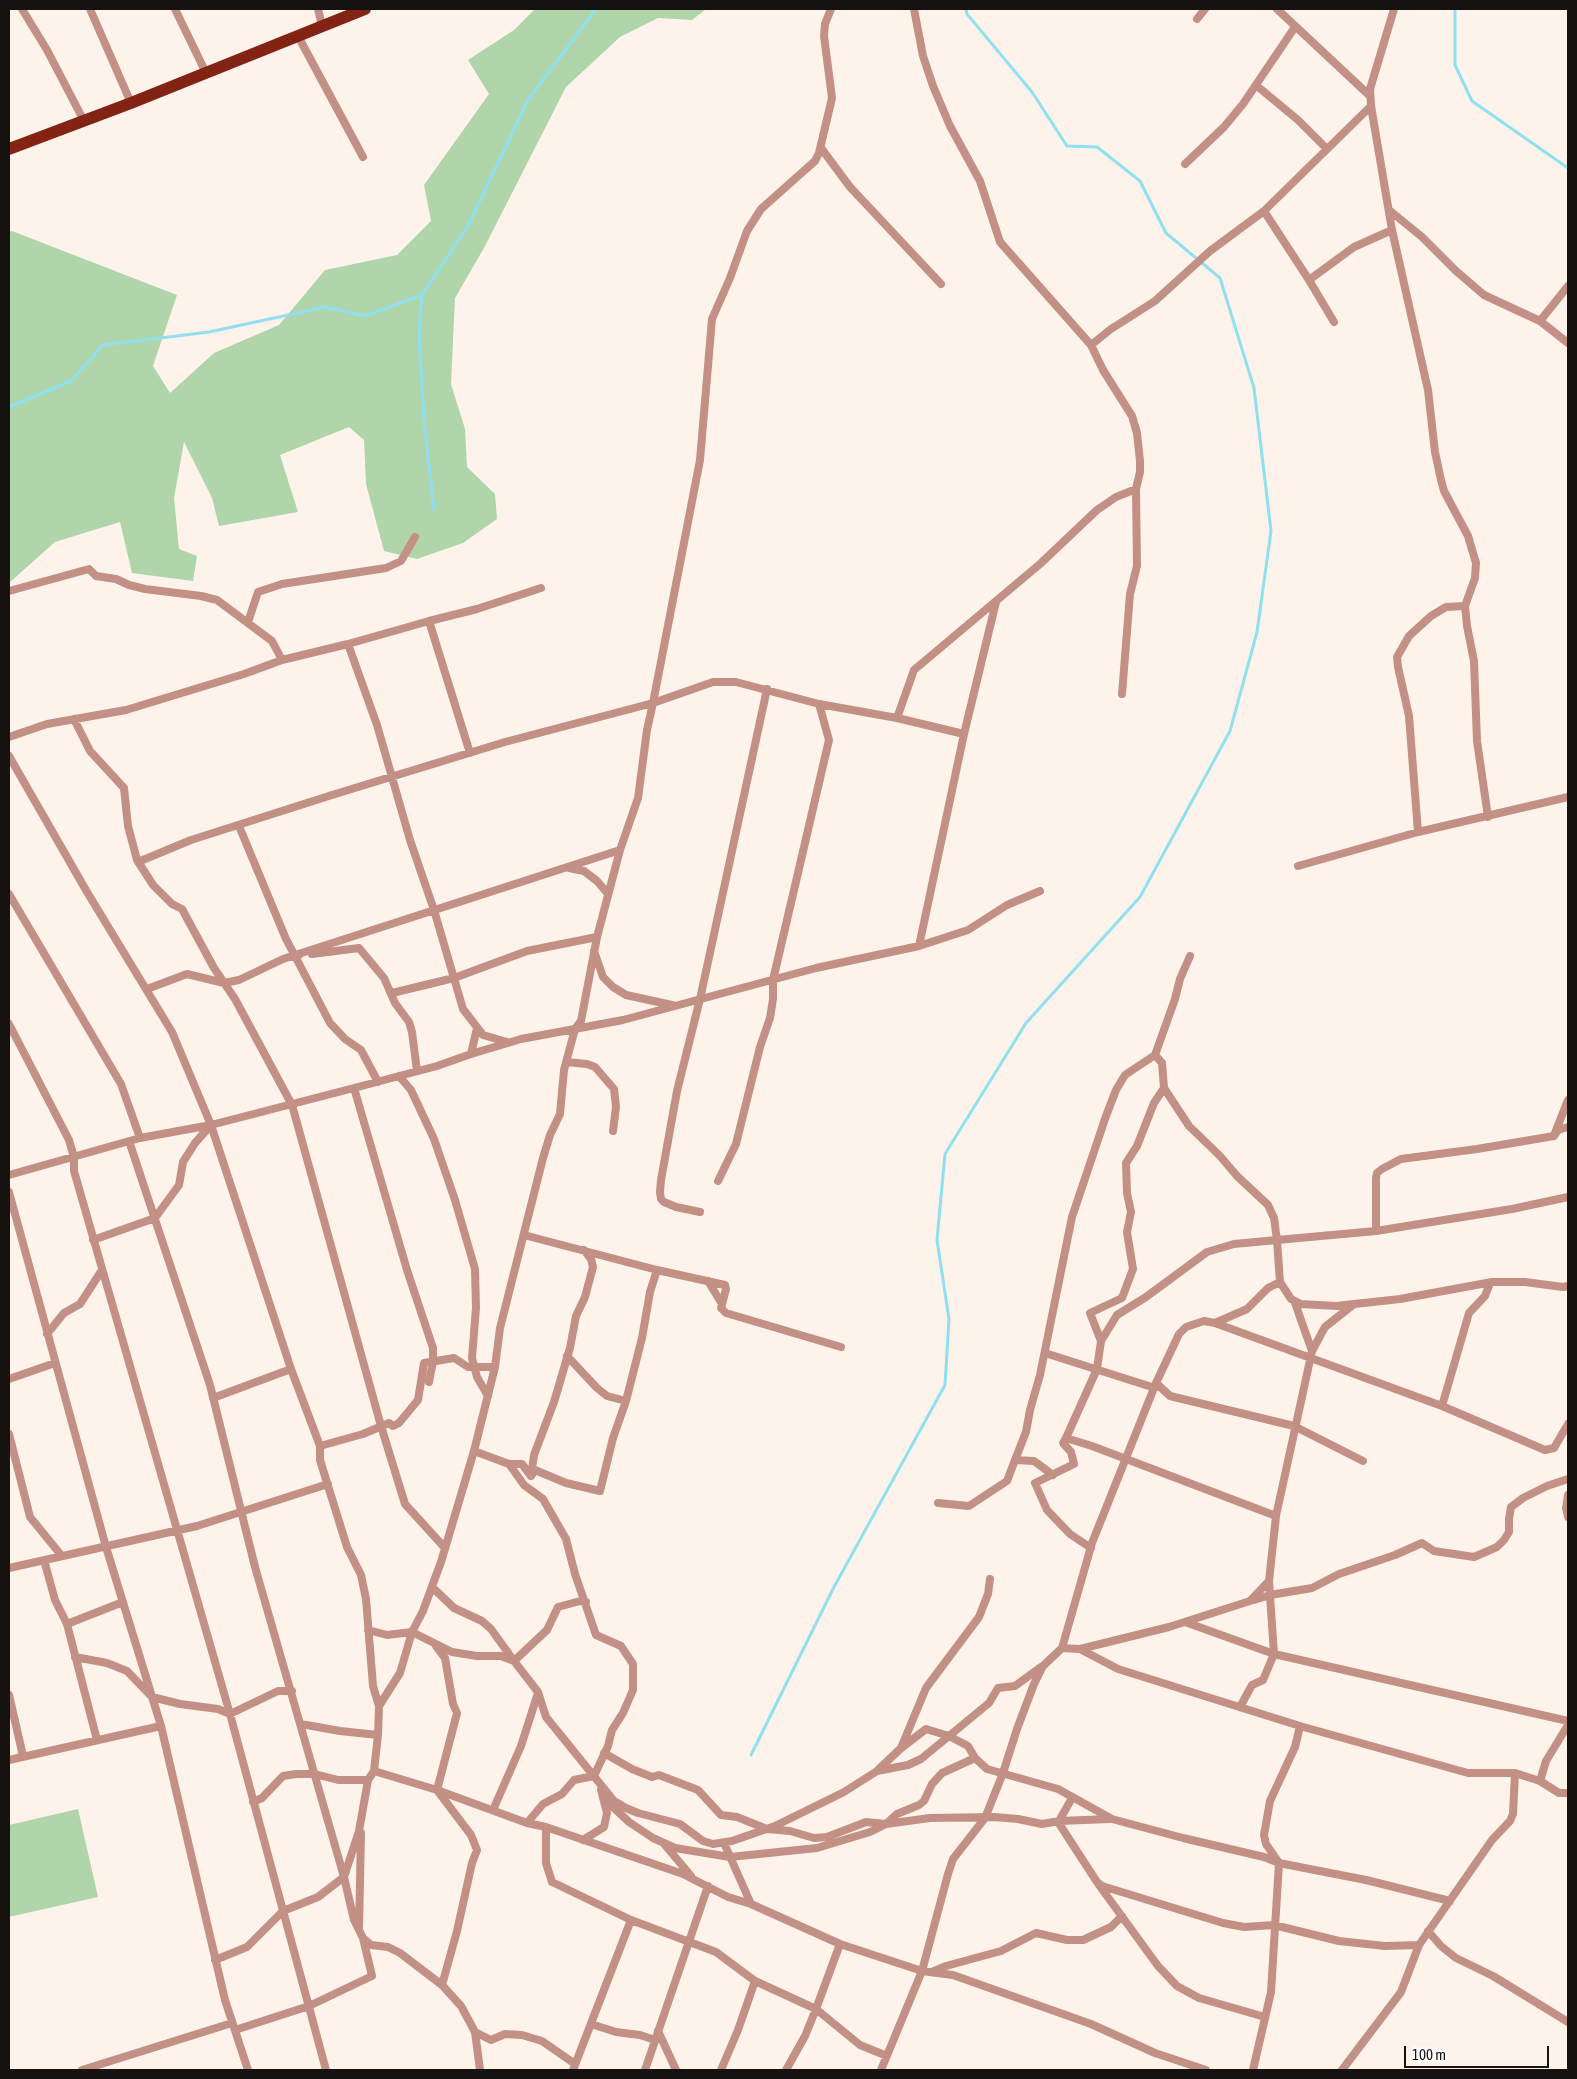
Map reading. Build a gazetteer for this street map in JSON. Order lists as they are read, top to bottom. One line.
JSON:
{"scale_bar":"100 m"}
